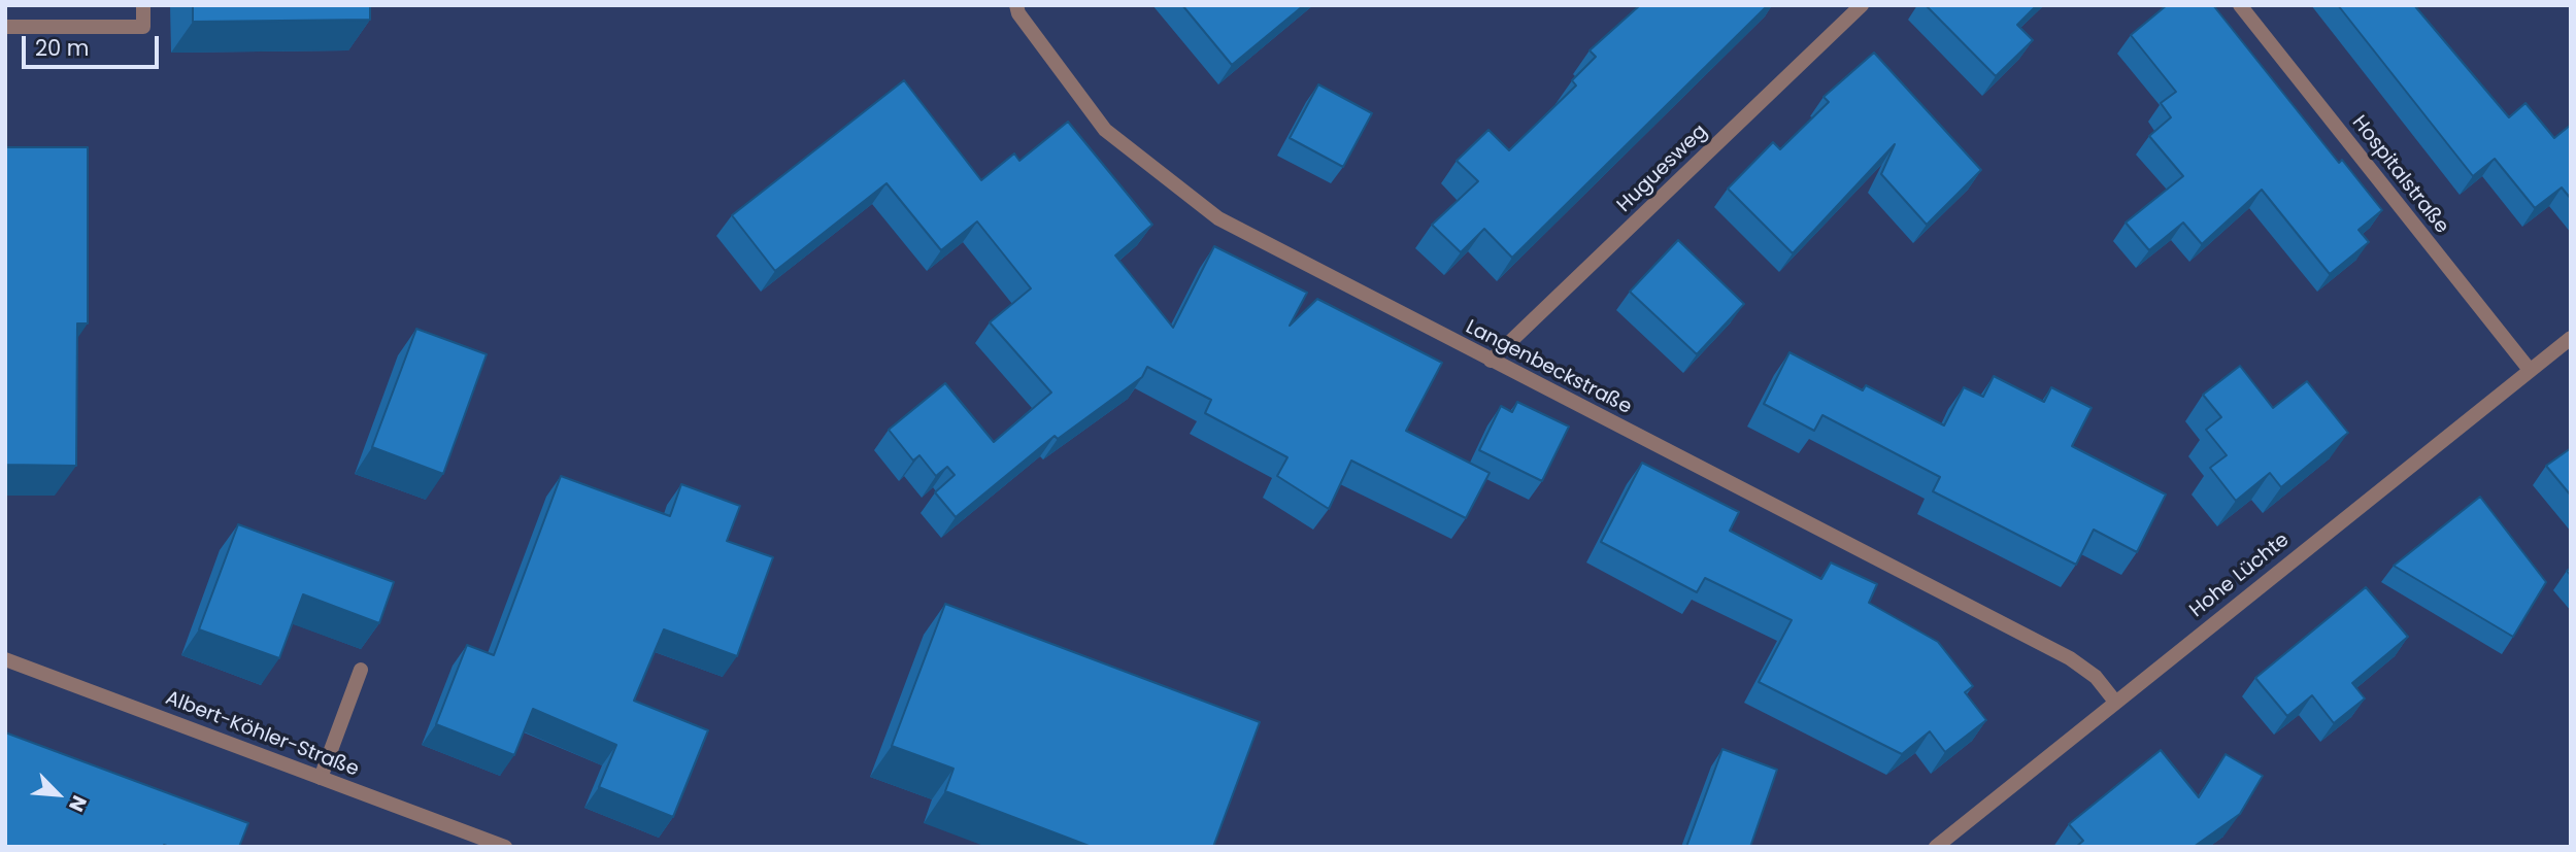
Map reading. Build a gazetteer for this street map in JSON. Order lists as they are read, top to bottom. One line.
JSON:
{"streets":{"street":["Huguesweg","Hospitalstraße","Langenbeckstraße","Hohe Lüchte","Albert-Köhler-Straße"]},"crossings":[["Huguesweg","Langenbeckstraße"],["Hospitalstraße","Hohe Lüchte"],["Langenbeckstraße","Hohe Lüchte"]],"scale_bar":"20 m","north":"bottom right"}
